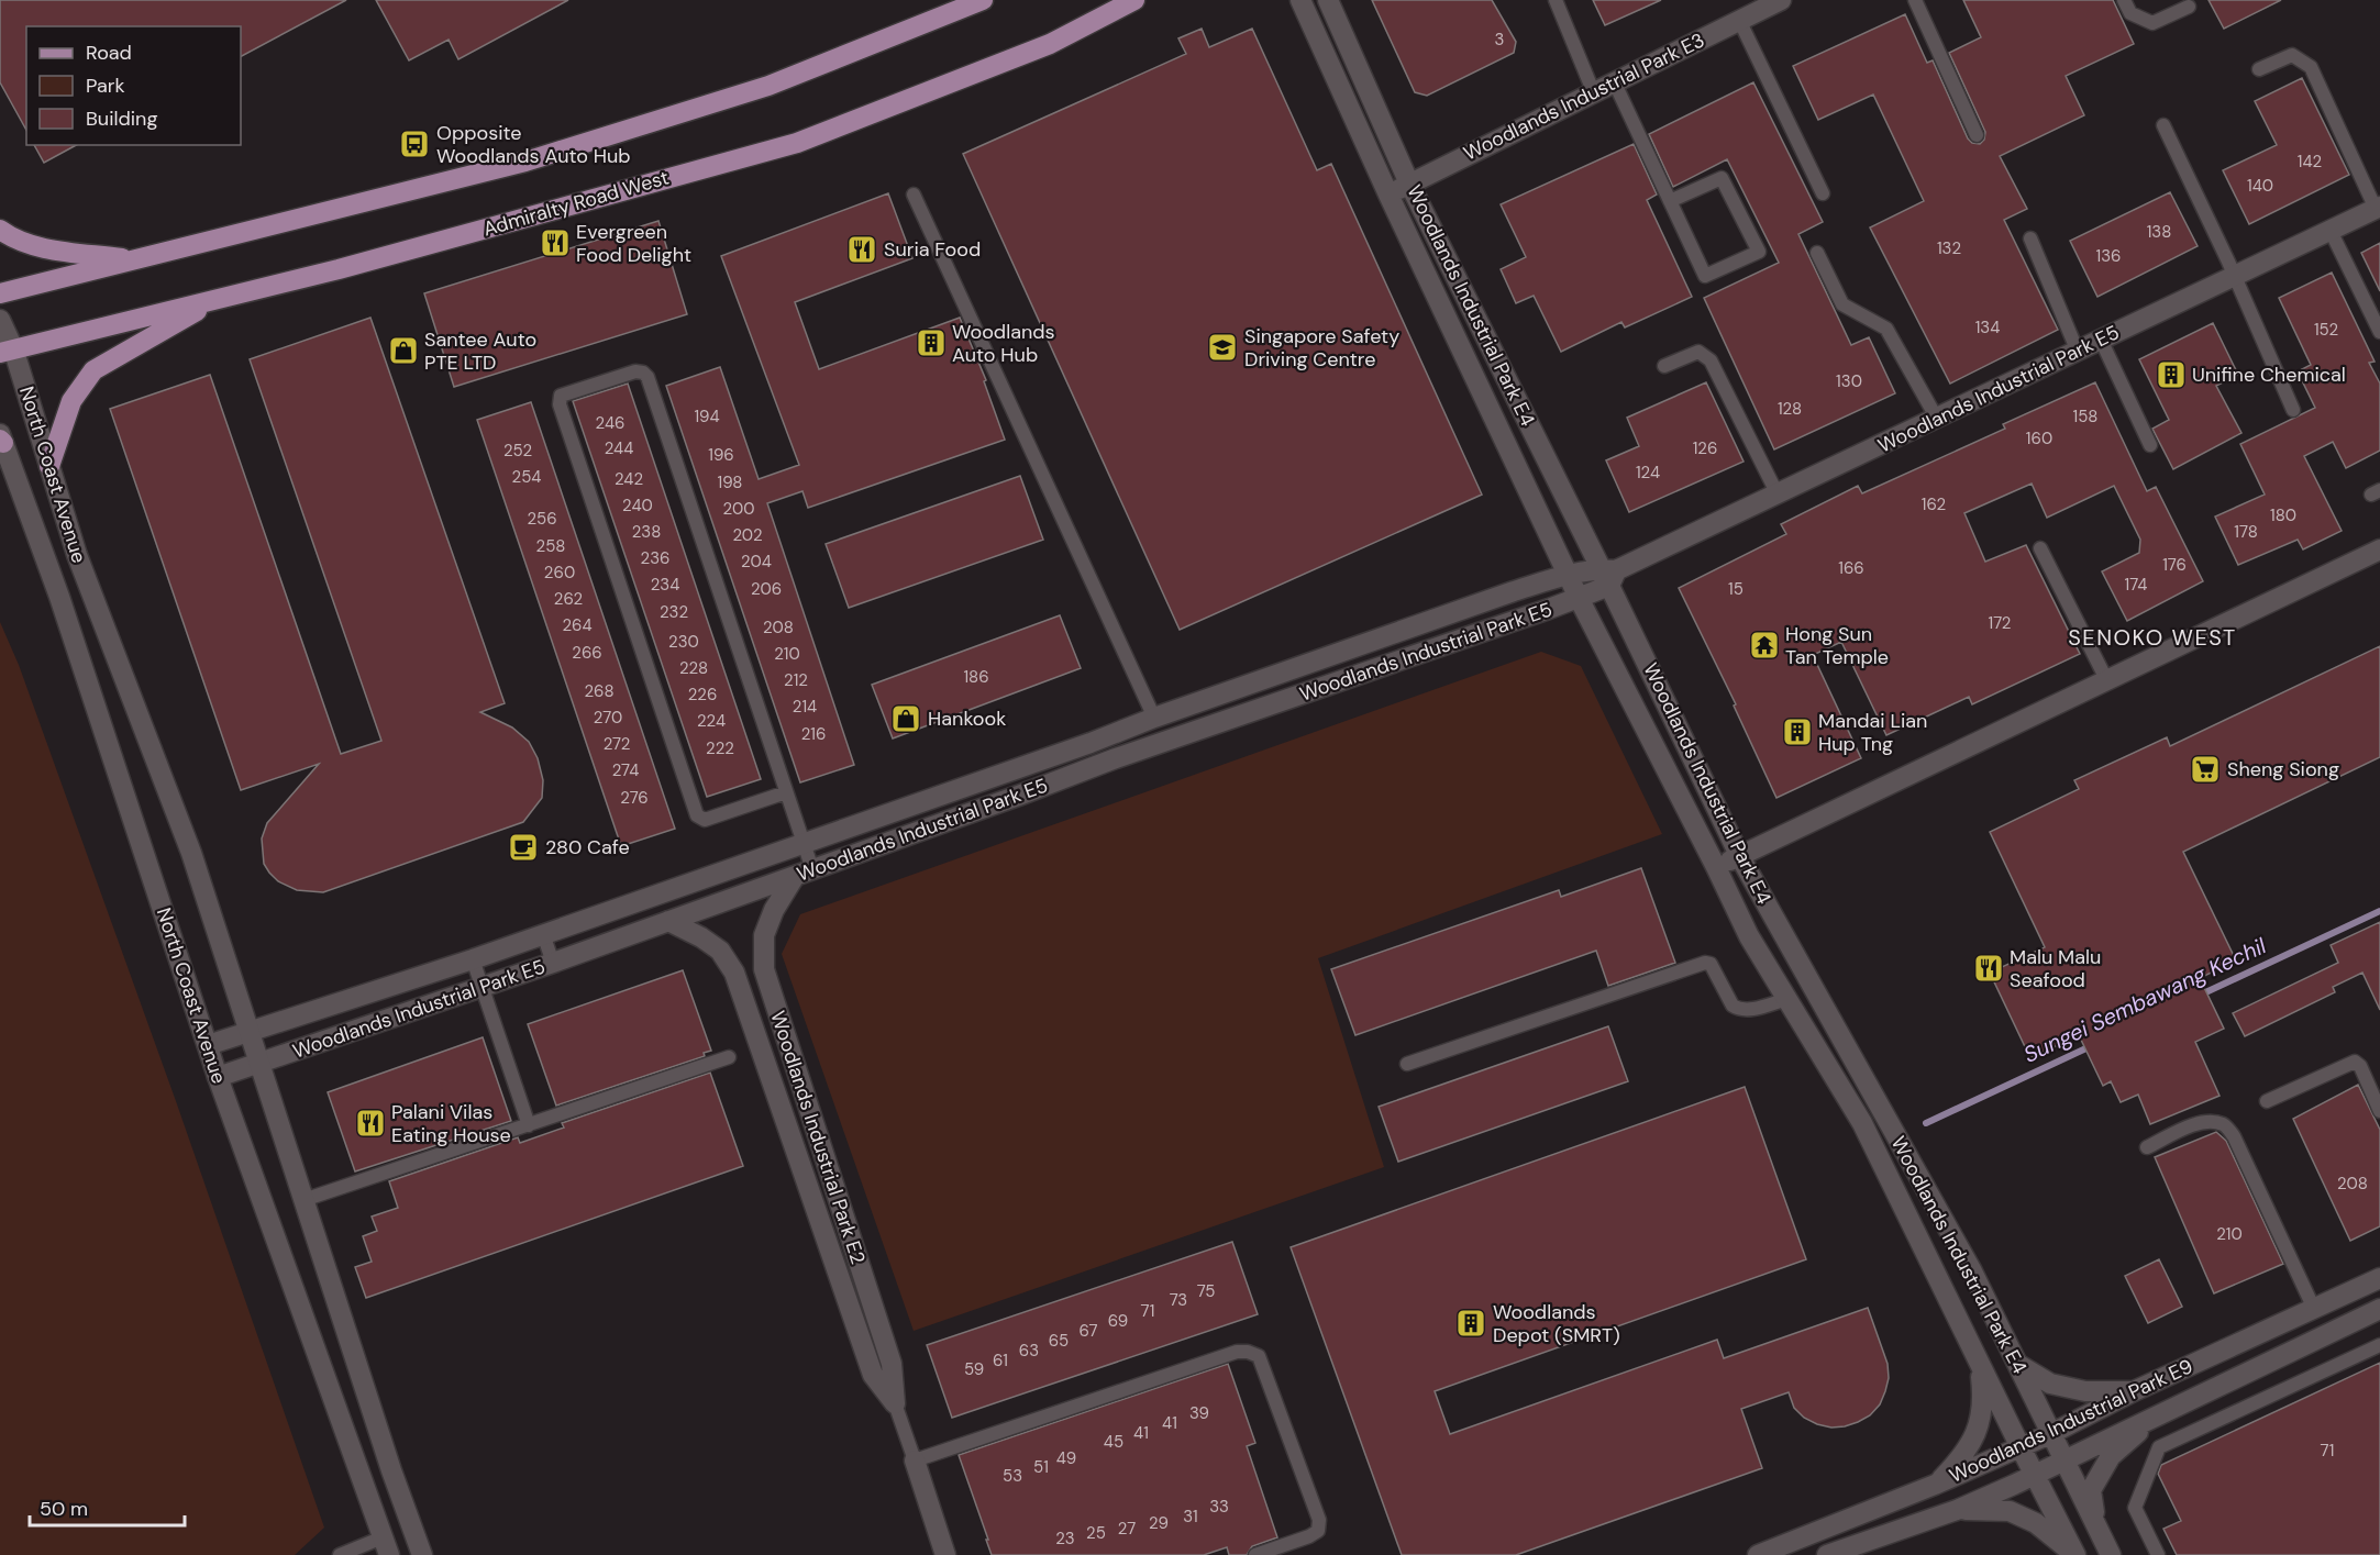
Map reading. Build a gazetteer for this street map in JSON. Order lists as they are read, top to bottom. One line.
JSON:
{"streets":{"main road":["Admiralty Road West"],"street":["Woodlands Industrial Park E3","Woodlands Industrial Park E4","Woodlands Industrial Park E5","North Coast Avenue","Woodlands Industrial Park E2","Woodlands Industrial Park E9"]},"crossings":[["Woodlands Industrial Park E3","Woodlands Industrial Park E4"],["Admiralty Road West","North Coast Avenue"],["Woodlands Industrial Park E4","Woodlands Industrial Park E5"],["Woodlands Industrial Park E4","Woodlands Industrial Park E9"],["Woodlands Industrial Park E5","North Coast Avenue"],["Woodlands Industrial Park E5","Woodlands Industrial Park E2"]],"districts":["SENOKO WEST"],"water":["Sungei Sembawang Kechil"],"places":{"bus stop":["Opposite Woodlands Auto Hub"],"restaurant":["Evergreen Food Delight","Suria Food","Malu Malu Seafood","Palani Vilas Eating House"],"building":["Woodlands Auto Hub","Unifine Chemical","Mandai Lian Hup Tng","Woodlands Depot (SMRT)"],"school or university":["Singapore Safety Driving Centre"],"shop":["Santee Auto PTE LTD","Hankook"],"temple":["Hong Sun Tan Temple"],"supermarket":["Sheng Siong"],"cafe":["280 Cafe"]},"house_numbers":["3","142","140","138","132","136","134","152","130","128","194","158","246","160","244","126","252","196","124","254","242","198","162","240","200","180","256","238","178","202","258","236","204","176","166","260","234","174","206","15","262","232","172","264","208","230","266","210","228","186","212","268","226","214","270","224","216","272","222","274","276","208","210","75","73","71","69","67","65","63","61","59","39","41","41","45","71","49","51","53","33","31","29","27","25","23"],"legend":["Road","Park","Building"],"scale_bar":"50 m"}
